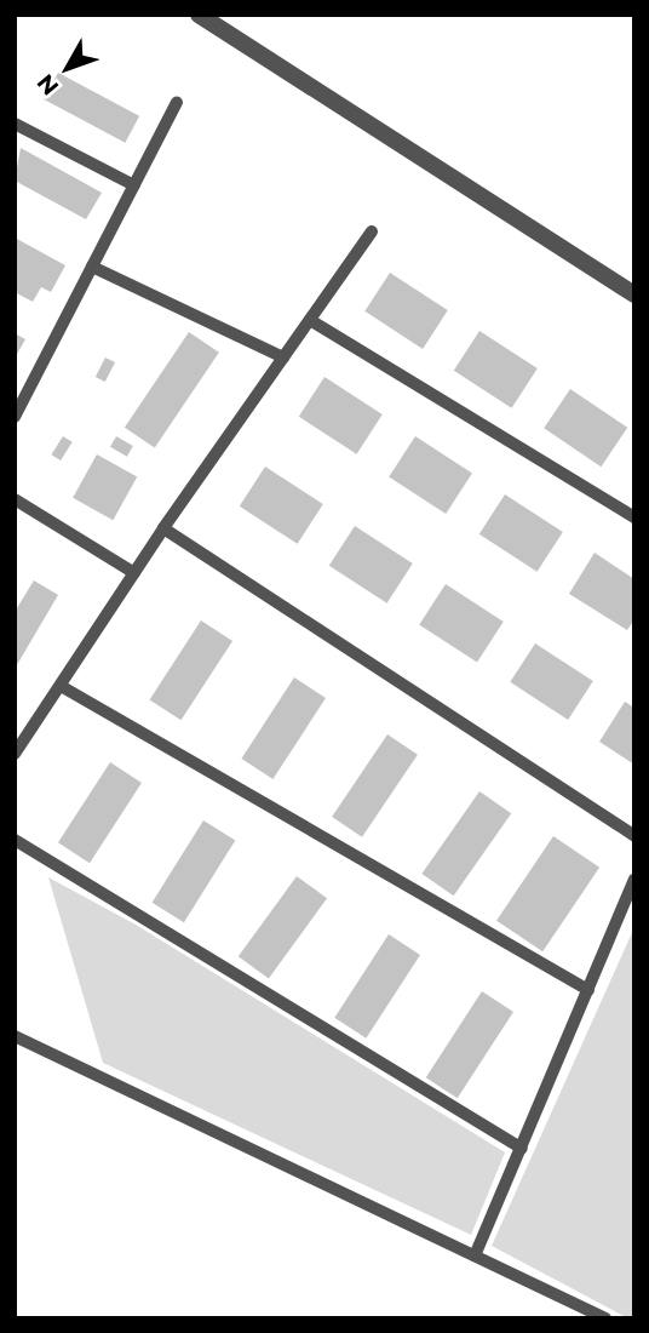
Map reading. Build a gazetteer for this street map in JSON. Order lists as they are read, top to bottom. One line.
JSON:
{"north":"bottom left"}
